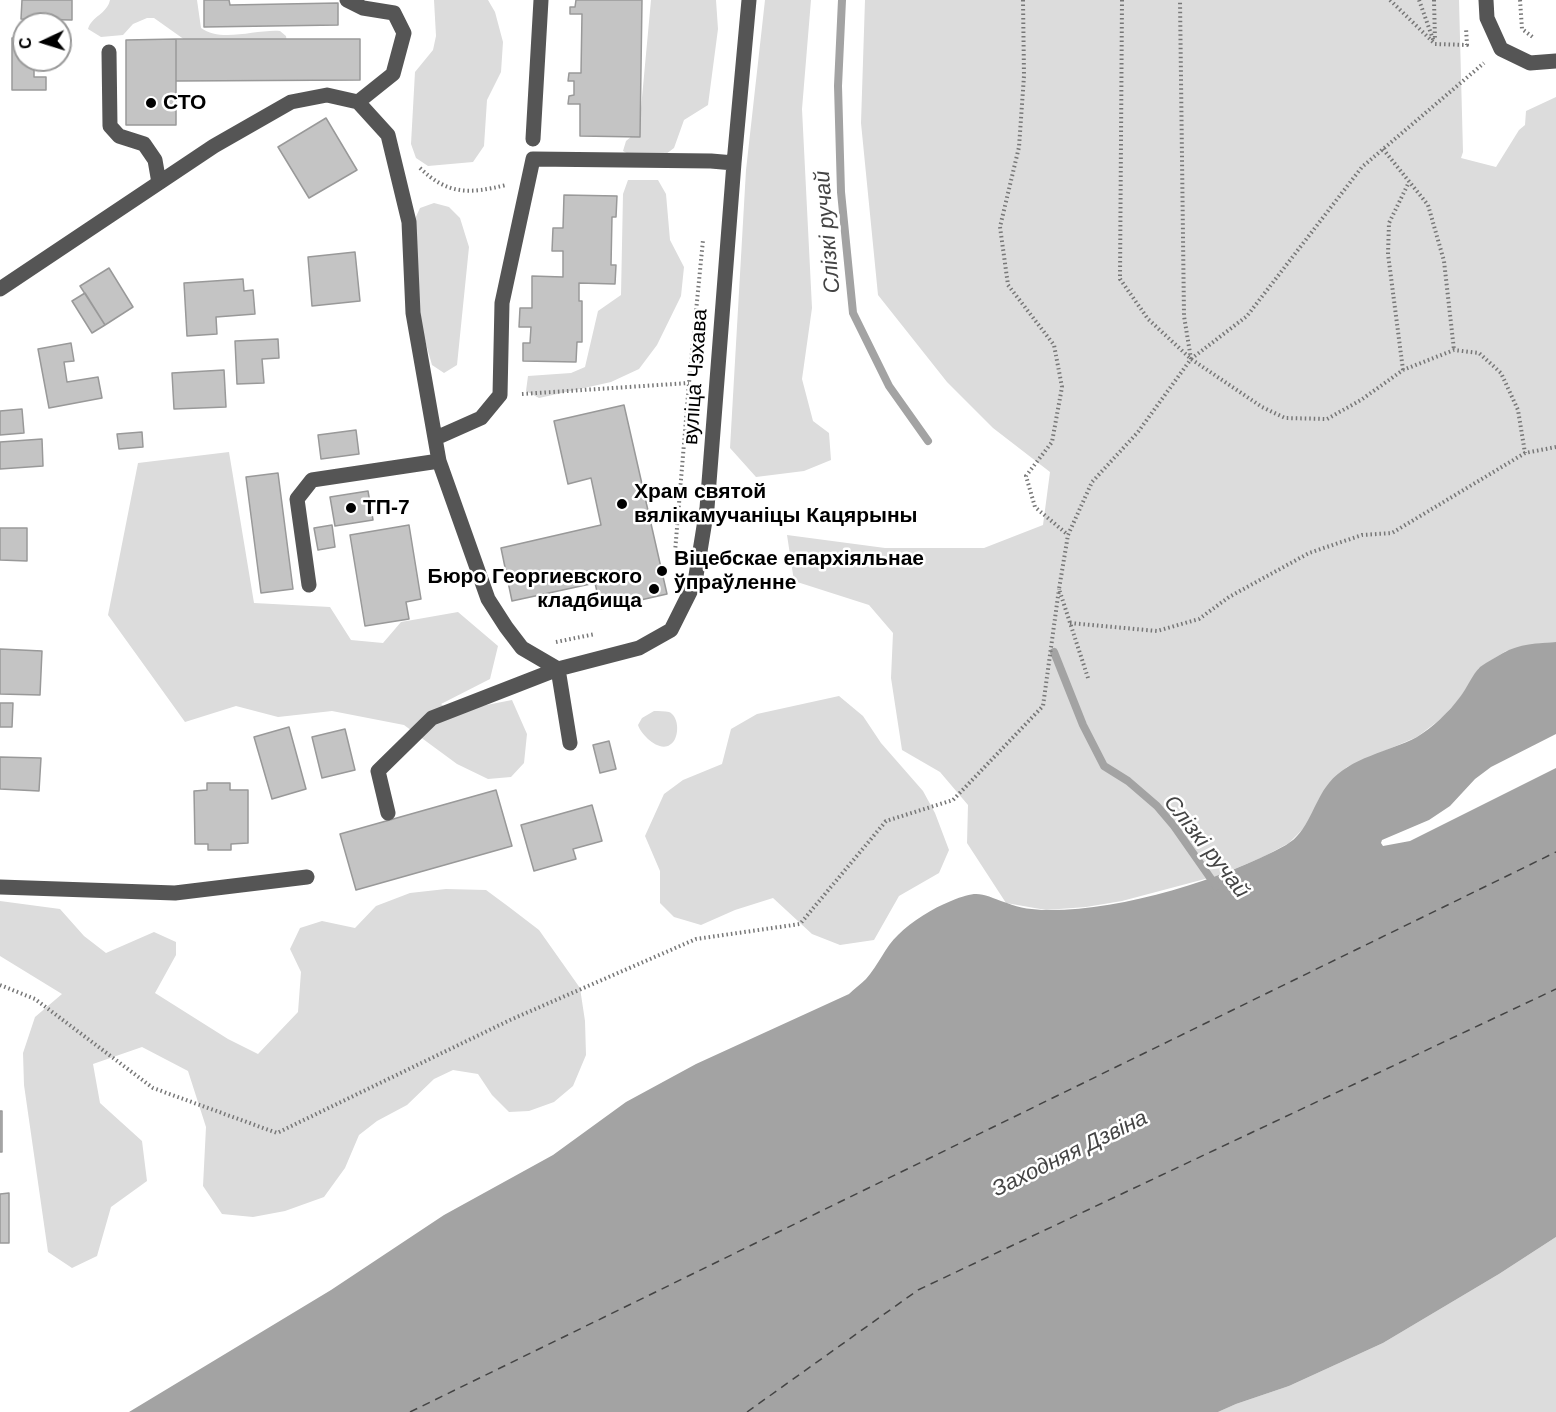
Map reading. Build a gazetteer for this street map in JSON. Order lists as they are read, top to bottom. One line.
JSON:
{"streets":{"street":["вуліца Чэхава"]},"water":["Слізкі ручай","Заходняя Дзвіна"],"places":["СТО","Храм святой вялікамучаніцы Кацярыны","ТП-7","Віцебскае епархіяльнае ўпраўленне","Бюро Георгиевского кладбища"],"north":"left"}
